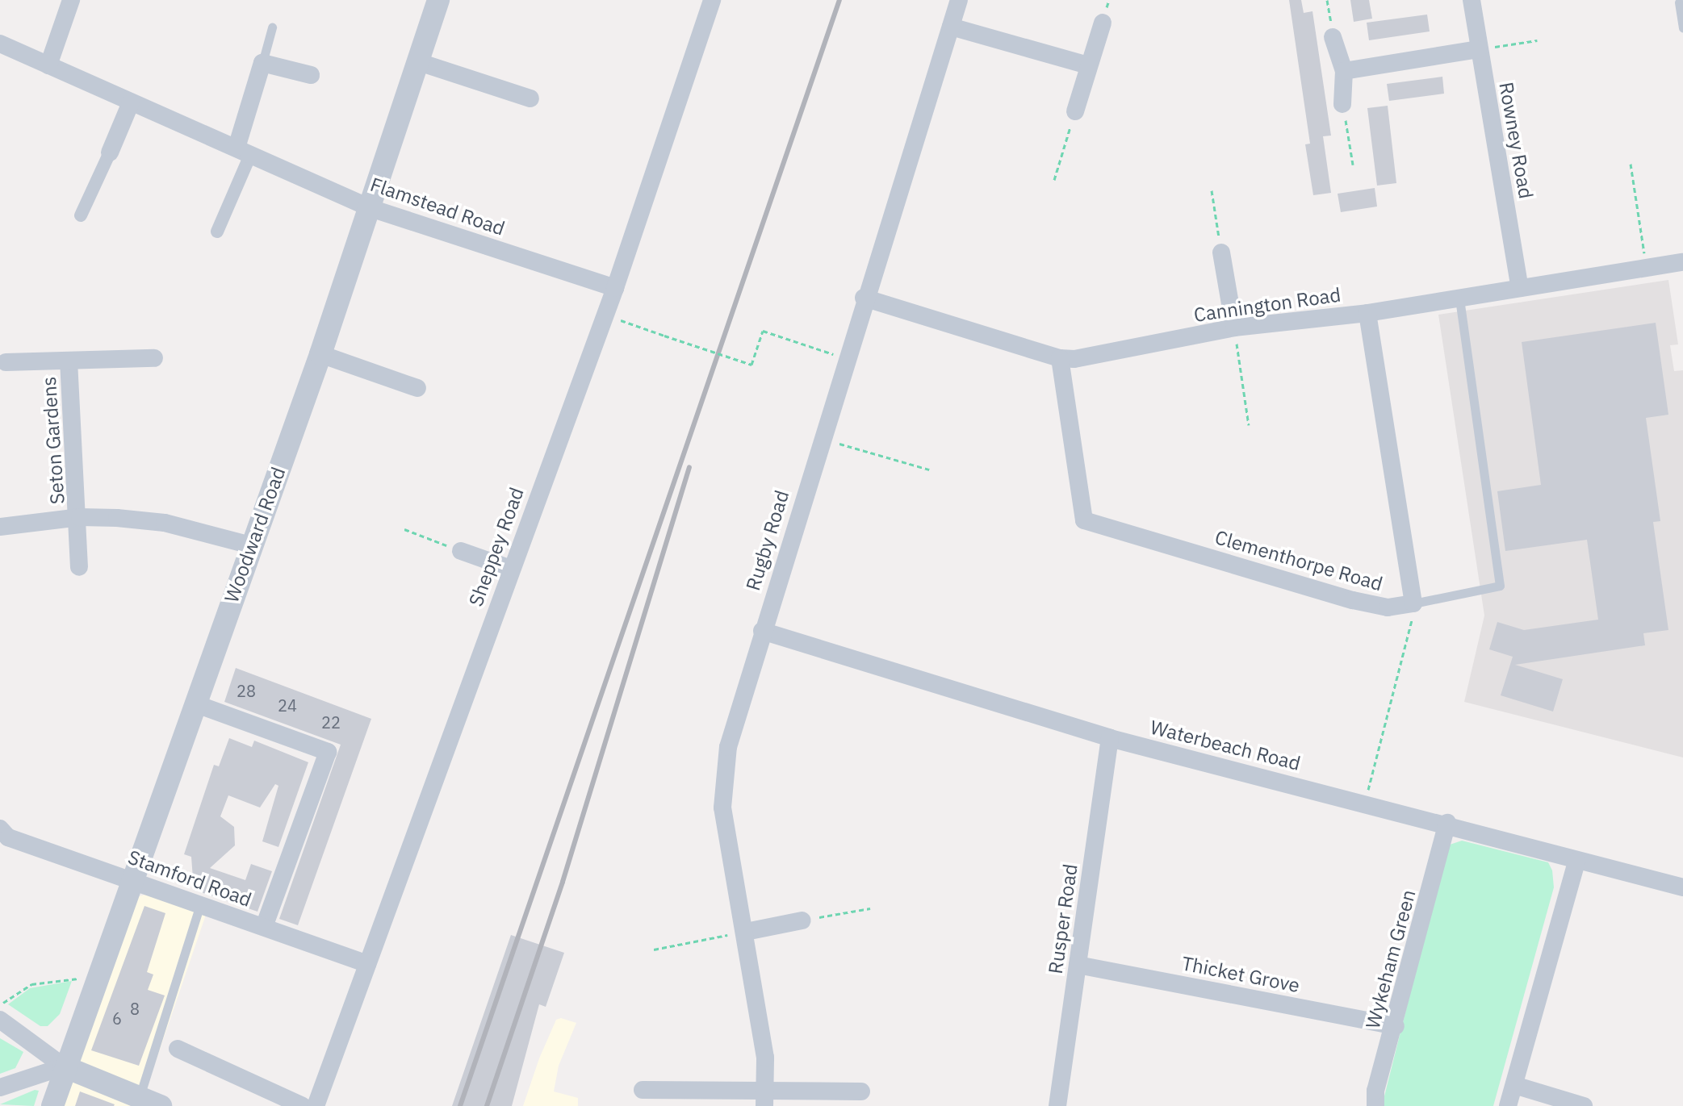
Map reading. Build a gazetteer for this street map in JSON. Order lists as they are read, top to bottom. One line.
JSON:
{"streets":{"street":["Rowney Road","Flamstead Road","Cannington Road","Seton Gardens","Woodward Road","Rugby Road","Sheppey Road","Clementhorpe Road","Waterbeach Road","Stamford Road","Rusper Road","Wykeham Green","Thicket Grove"]},"crossings":[["Rowney Road","Cannington Road"],["Flamstead Road","Woodward Road"],["Flamstead Road","Sheppey Road"],["Cannington Road","Rugby Road"],["Cannington Road","Clementhorpe Road"],["Woodward Road","Stamford Road"],["Rugby Road","Waterbeach Road"],["Sheppey Road","Stamford Road"],["Waterbeach Road","Rusper Road"],["Waterbeach Road","Wykeham Green"],["Rusper Road","Thicket Grove"],["Wykeham Green","Thicket Grove"]],"house_numbers":["28","24","22","8","6"]}
